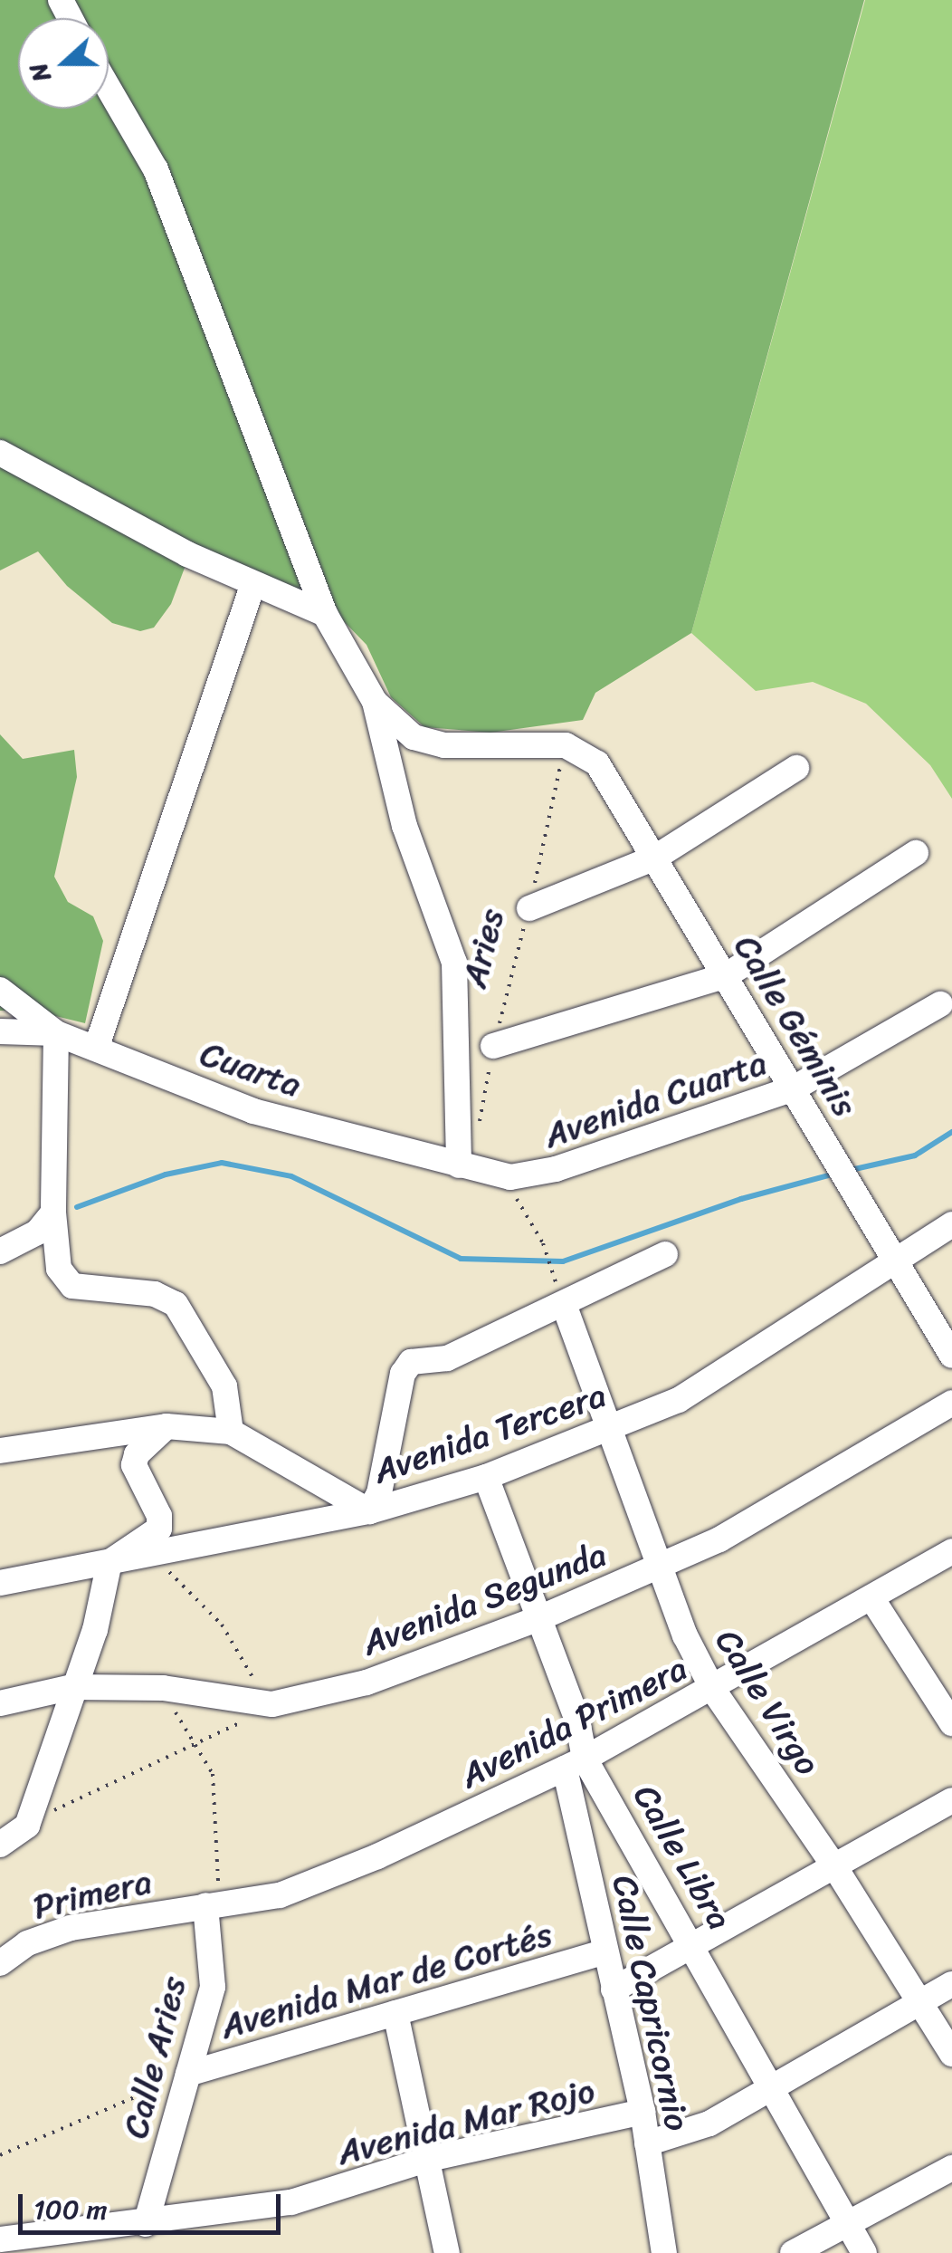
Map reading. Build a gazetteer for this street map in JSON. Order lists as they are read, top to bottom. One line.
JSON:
{"streets":{"street":["Calle Géminis","Cuarta","Avenida Cuarta","Avenida Tercera","Avenida Segunda","Calle Virgo","Avenida Primera","Calle Libra","Primera","Avenida Mar de Cortés","Calle Capricornio","Calle Aries","Avenida Mar Rojo"],"path":["Aries"]},"crossings":[["Aries","Calle Géminis"],["Calle Géminis","Avenida Cuarta"],["Calle Géminis","Avenida Tercera"],["Cuarta","Avenida Cuarta"],["Avenida Tercera","Calle Virgo"],["Avenida Tercera","Calle Libra"],["Avenida Segunda","Calle Virgo"],["Avenida Segunda","Calle Libra"],["Calle Virgo","Avenida Primera"],["Avenida Primera","Calle Libra"],["Avenida Primera","Primera"],["Avenida Primera","Calle Capricornio"],["Avenida Primera","Calle Aries"],["Calle Libra","Calle Capricornio"],["Primera","Calle Aries"],["Avenida Mar de Cortés","Calle Capricornio"],["Avenida Mar de Cortés","Calle Aries"],["Calle Capricornio","Avenida Mar Rojo"],["Calle Aries","Avenida Mar Rojo"]],"scale_bar":"100 m","north":"left"}
